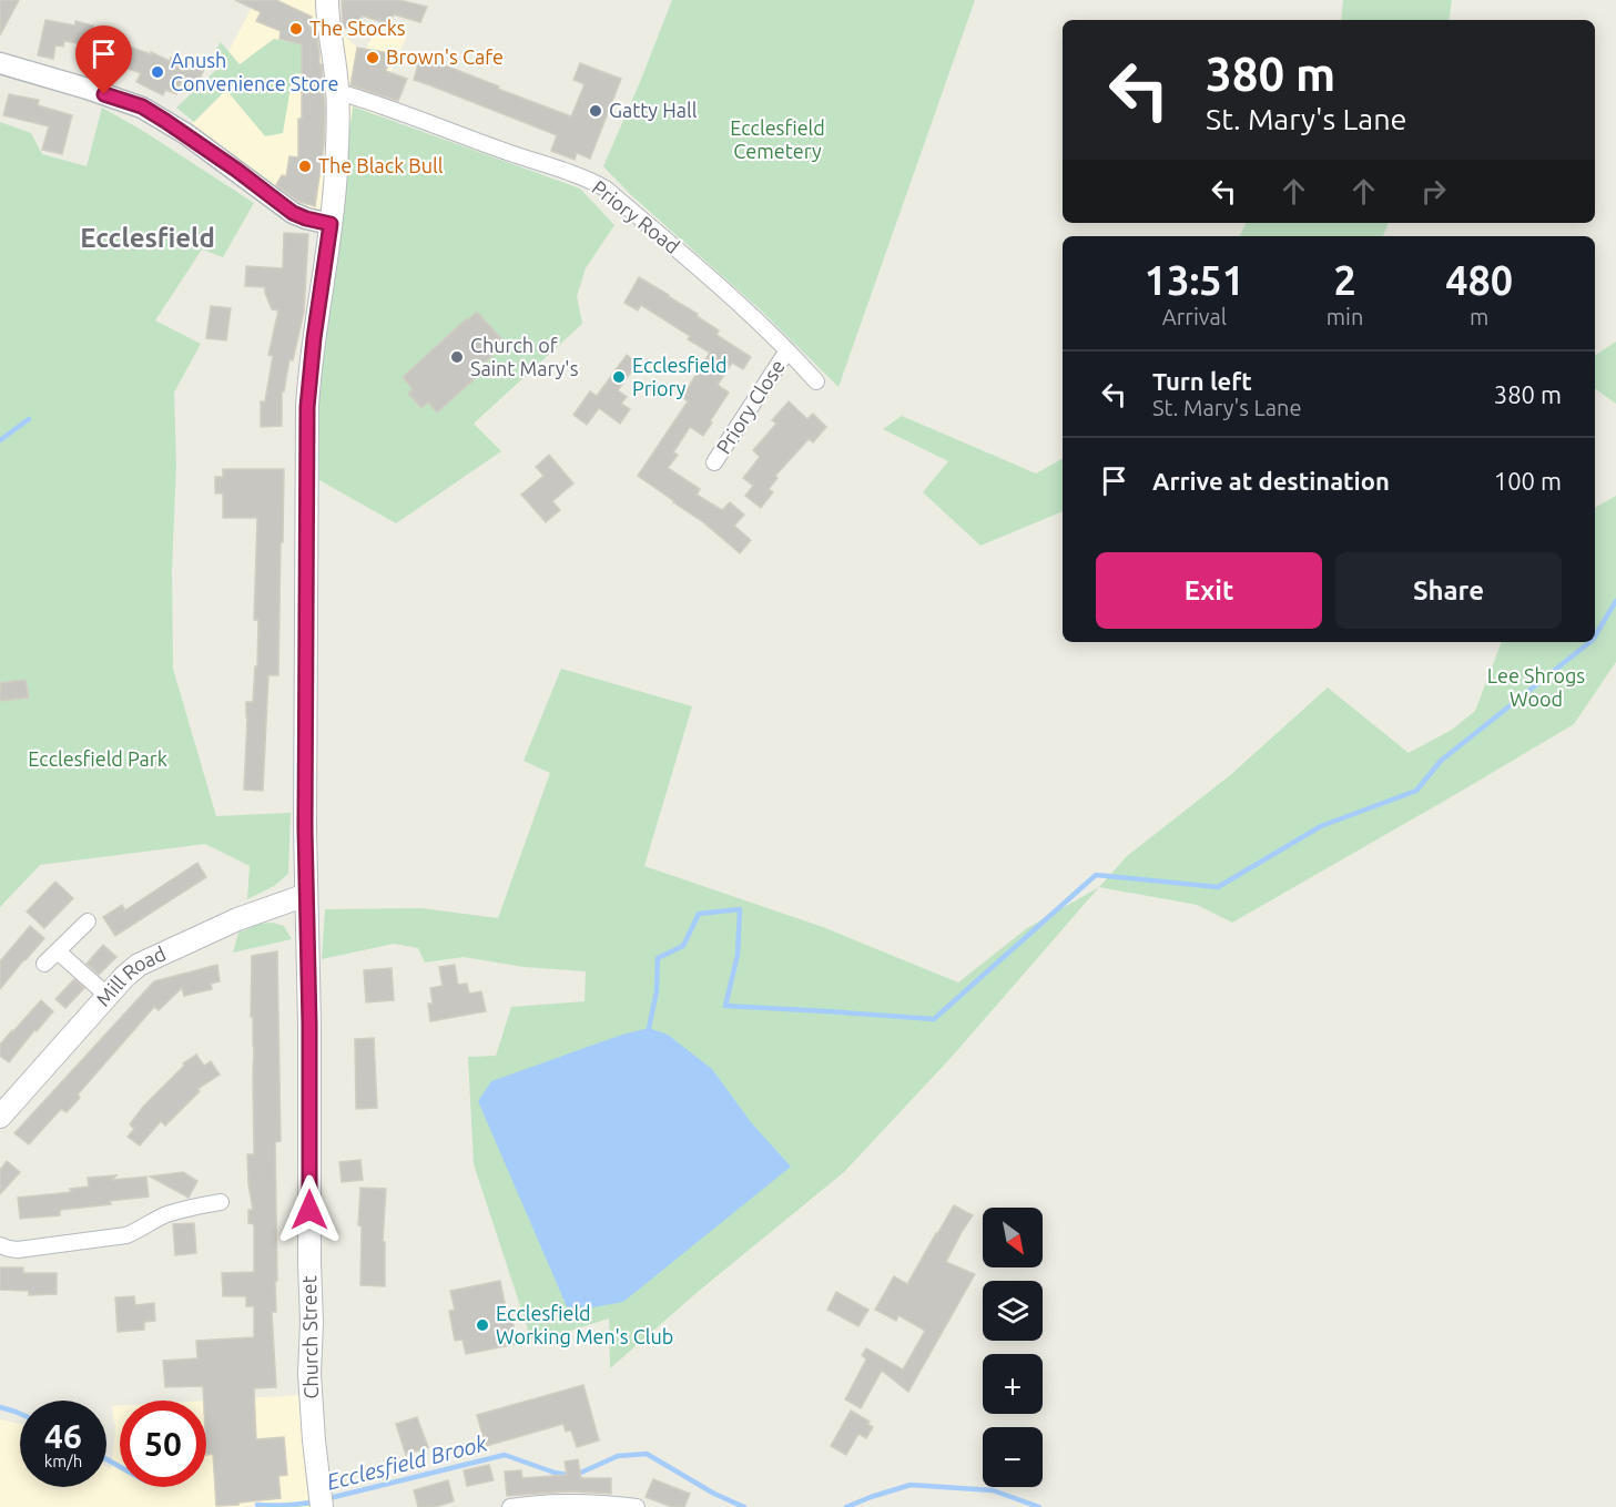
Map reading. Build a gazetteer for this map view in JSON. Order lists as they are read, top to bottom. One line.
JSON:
{"streets":{"main road":["Mill Road","Church Street"],"street":["Priory Road","Priory Close"]},"crossings":[["Priory Road","Priory Close"],["Priory Road","Church Street"],["Mill Road","Church Street"]],"districts":["Ecclesfield"],"water":["Ecclesfield Brook"],"parks":["Ecclesfield Cemetery","Lee Shrogs Wood","Ecclesfield Park"],"places":["The Stocks","Brown's Cafe","Anush Convenience Store","Gatty Hall","The Black Bull","Church of Saint Mary's","Ecclesfield Priory","Ecclesfield Working Men's Club"],"north":"bottom right","page":{"turn":["380 m","St. Mary's Lane"],"eta":["13:51","Arrival","2","min","480","m"],"list":[{"name":"Turn left","note":"St. Mary's Lane","value":"380 m"},{"name":"Arrive at destination","value":"100 m"}],"buttons":["Exit","Share"],"map_buttons":["+","−"],"speed":"46 km/h","limit":"50"}}
